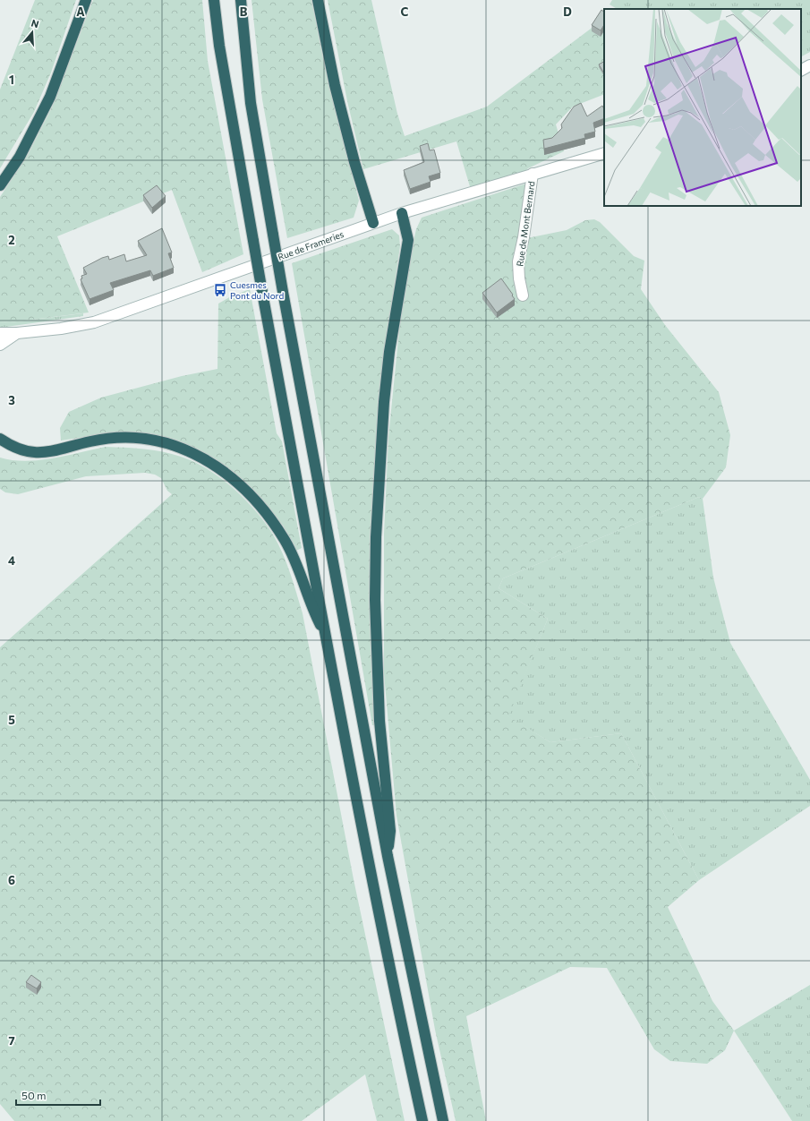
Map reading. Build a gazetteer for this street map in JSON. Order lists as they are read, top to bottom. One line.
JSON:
{"streets":{"main road":["Rue de Mont Bernard","Rue de Frameries"]},"crossings":[["Rue de Mont Bernard","Rue de Frameries"]],"places":{"bus stop":["Cuesmes Pont du Nord"]},"scale_bar":"50 m","north":"top","grid":{"columns":["A","B","C","D"],"rows":["1","2","3","4","5","6","7"]}}
